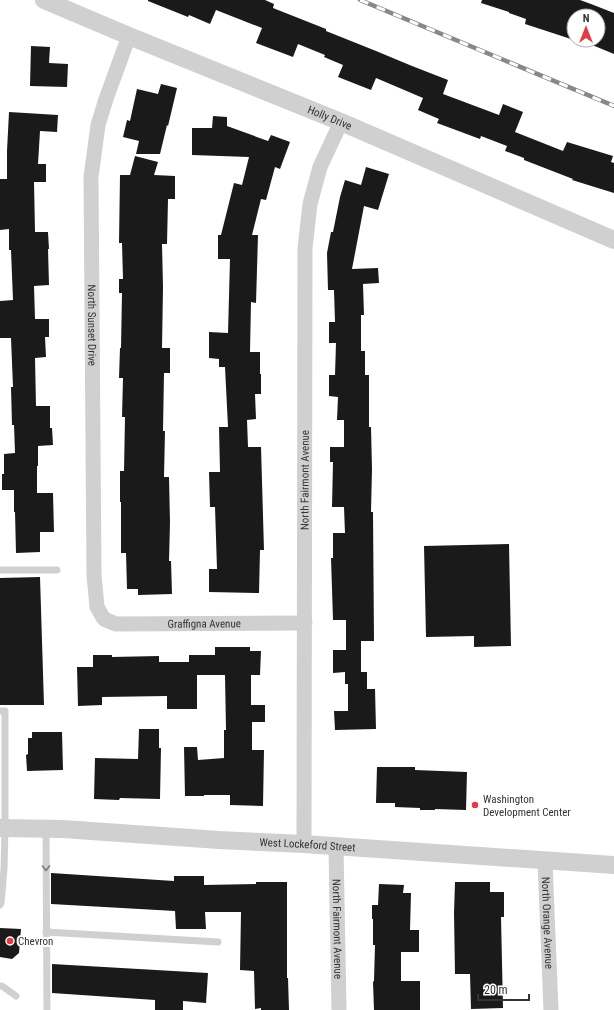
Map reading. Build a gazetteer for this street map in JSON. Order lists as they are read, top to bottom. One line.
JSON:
{"streets":{"street":["Holly Drive","North Sunset Drive","North Fairmont Avenue","Graffigna Avenue","West Lockeford Street","North Orange Avenue"]},"crossings":[["Holly Drive","North Sunset Drive"],["Holly Drive","North Fairmont Avenue"],["North Sunset Drive","Graffigna Avenue"],["North Fairmont Avenue","Graffigna Avenue"],["North Fairmont Avenue","West Lockeford Street"],["West Lockeford Street","North Orange Avenue"]],"places":["Washington Development Center","Chevron"],"scale_bar":"20 m","north":"top"}
